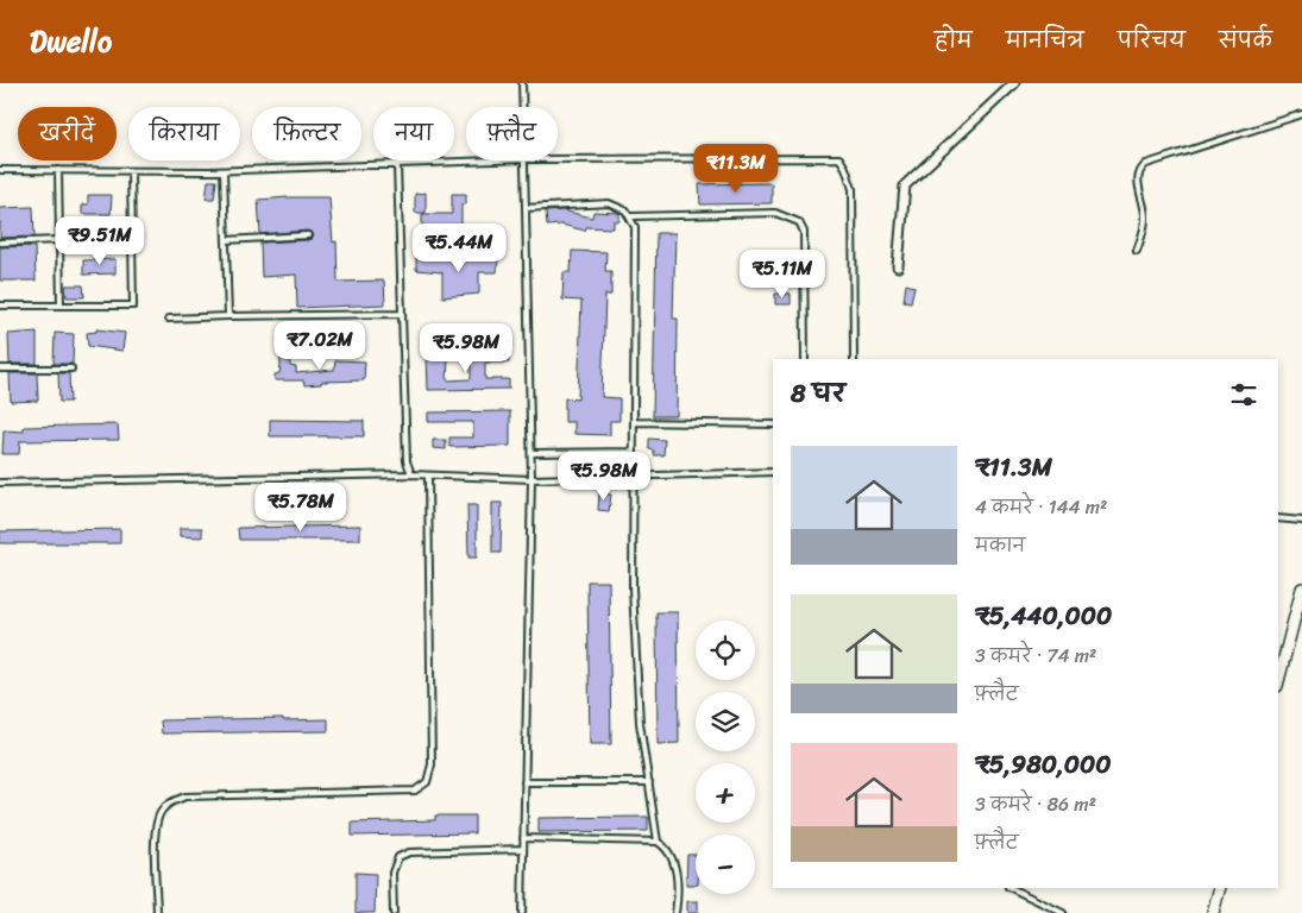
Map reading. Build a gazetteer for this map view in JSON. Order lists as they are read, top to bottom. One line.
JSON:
{"page":{"header":"Dwello","nav":["होम","मानचित्र","परिचय","संपर्क"],"chip":["खरीदें","किराया","फ़िल्टर","नया","फ़्लैट"],"price":["₹11.3M","₹9.51M","₹5.44M","₹5.11M","₹7.02M","₹5.98M","₹5.98M","₹5.78M"],"heading":"8 घर","list":[{"name":"₹11.3M","note":"4 कमरे · 144 m² · मकान"},{"name":"₹5,440,000","note":"3 कमरे · 74 m² · फ़्लैट"},{"name":"₹5,980,000","note":"3 कमरे · 86 m² · फ़्लैट"}],"map_buttons":["+","−"]}}
